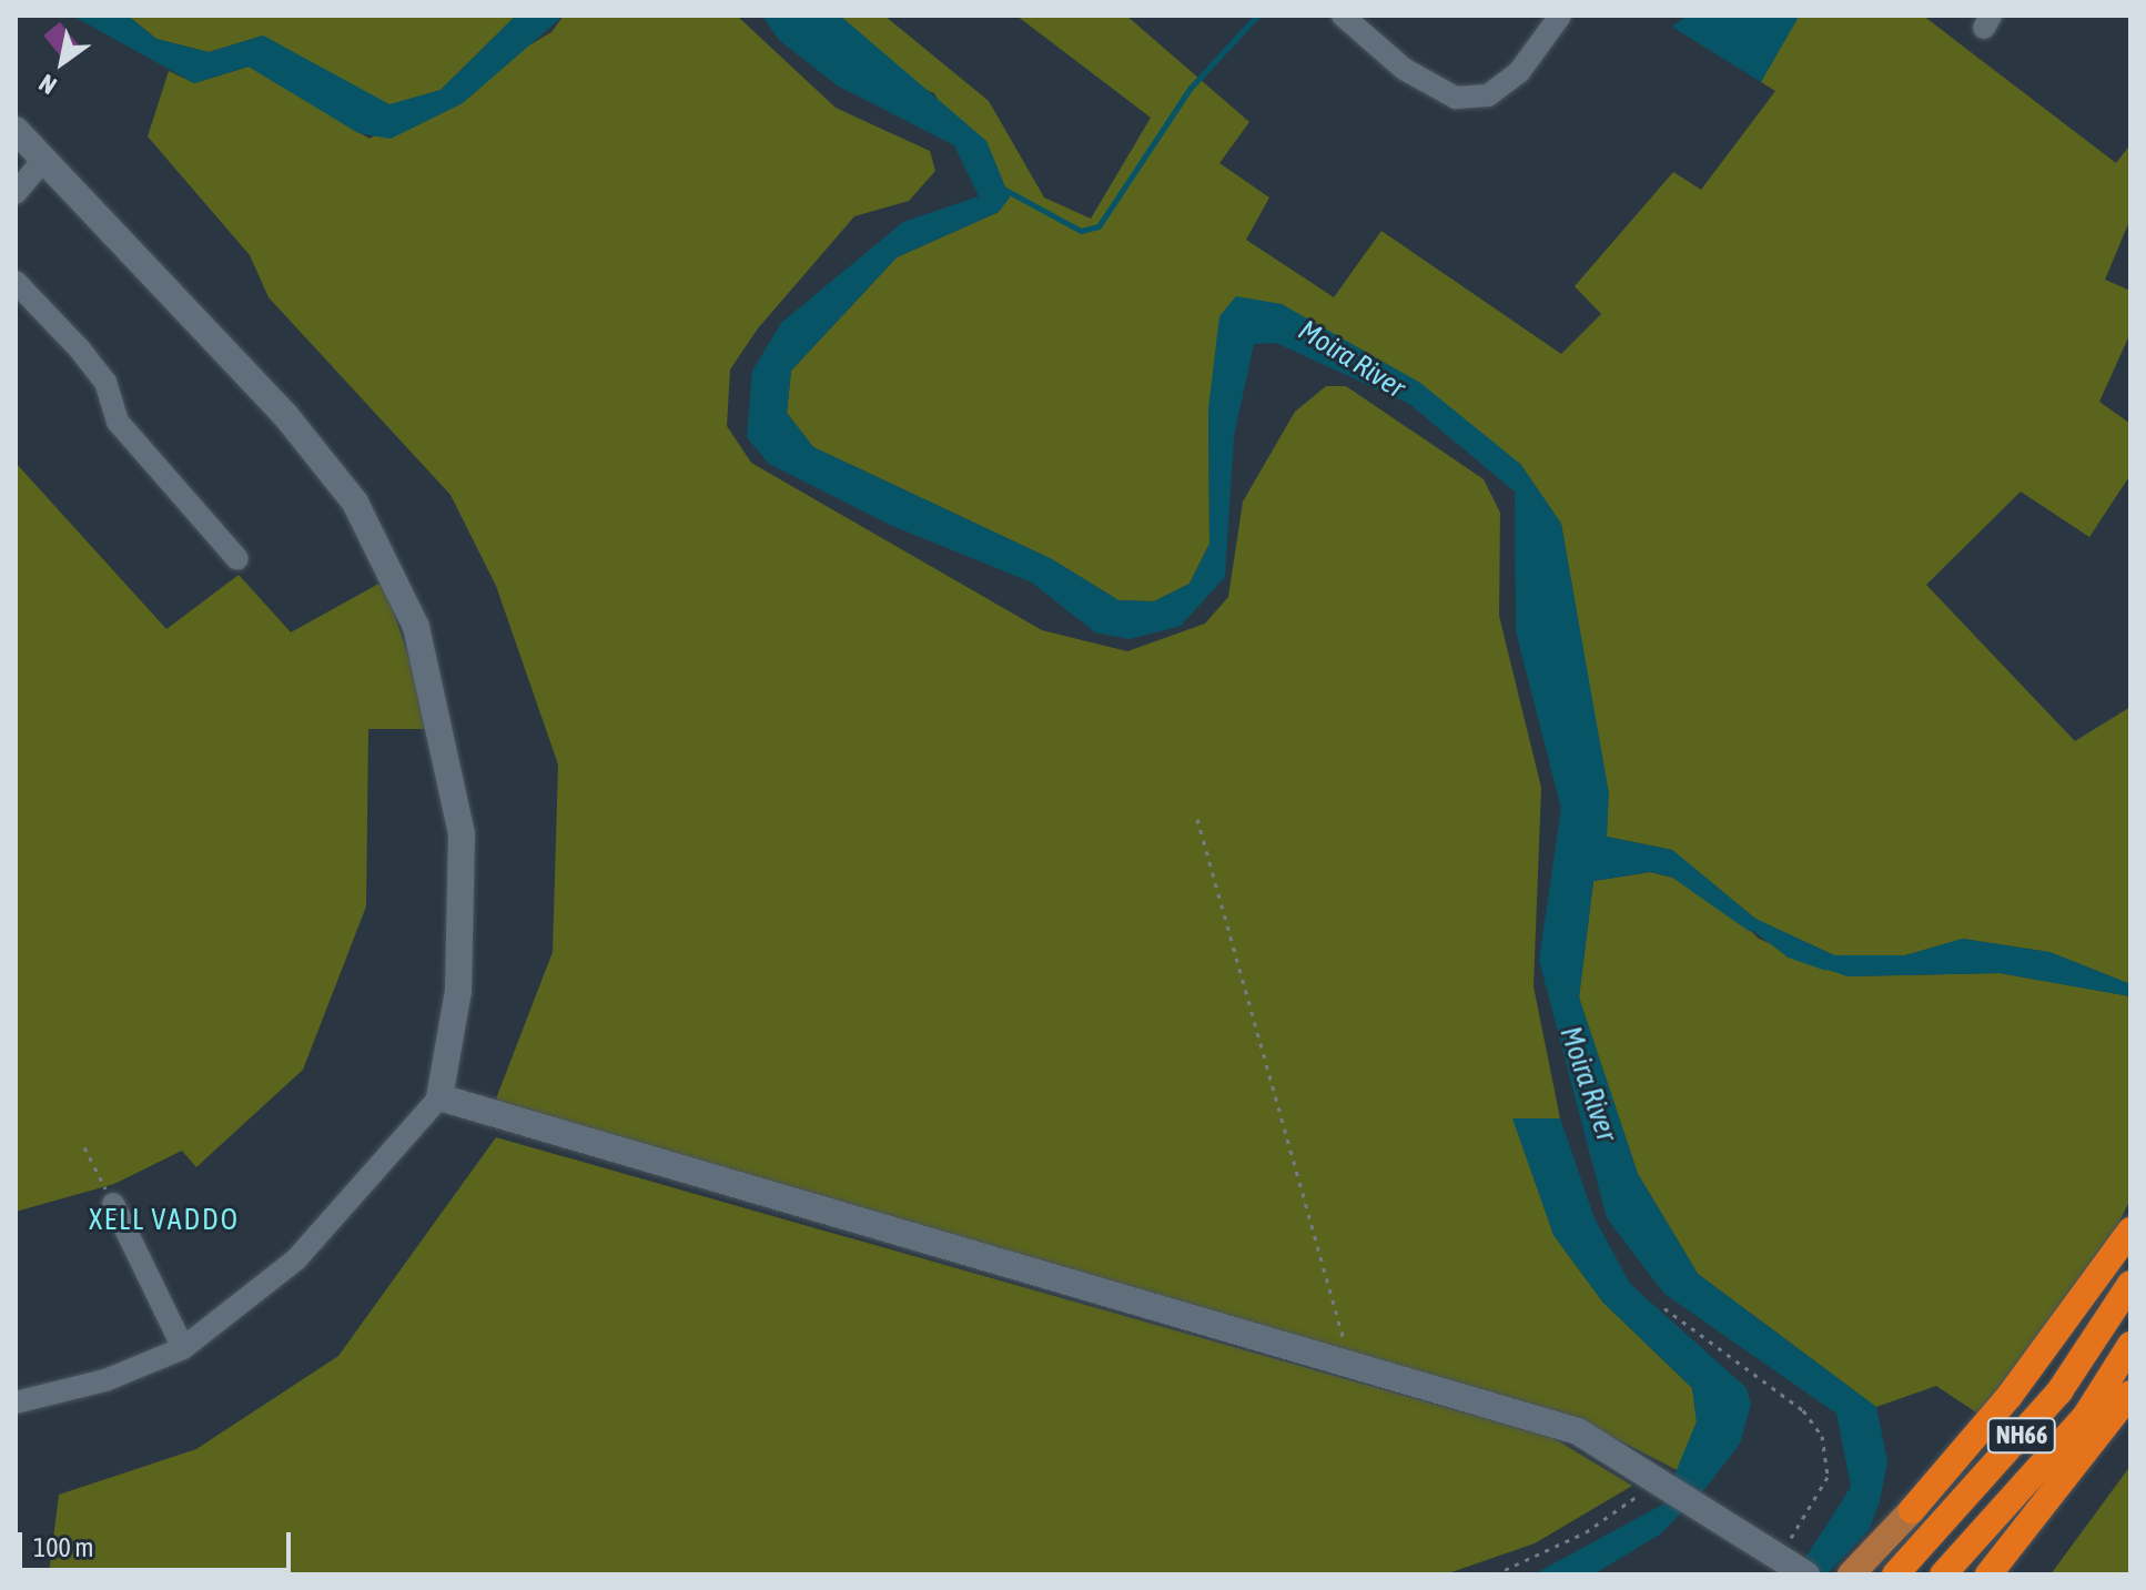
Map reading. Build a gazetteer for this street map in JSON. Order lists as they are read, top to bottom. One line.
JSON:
{"streets":{"highway":["NH66"]},"districts":["XELL VADDO"],"water":["Moira River"],"scale_bar":"100 m","north":"bottom left"}
